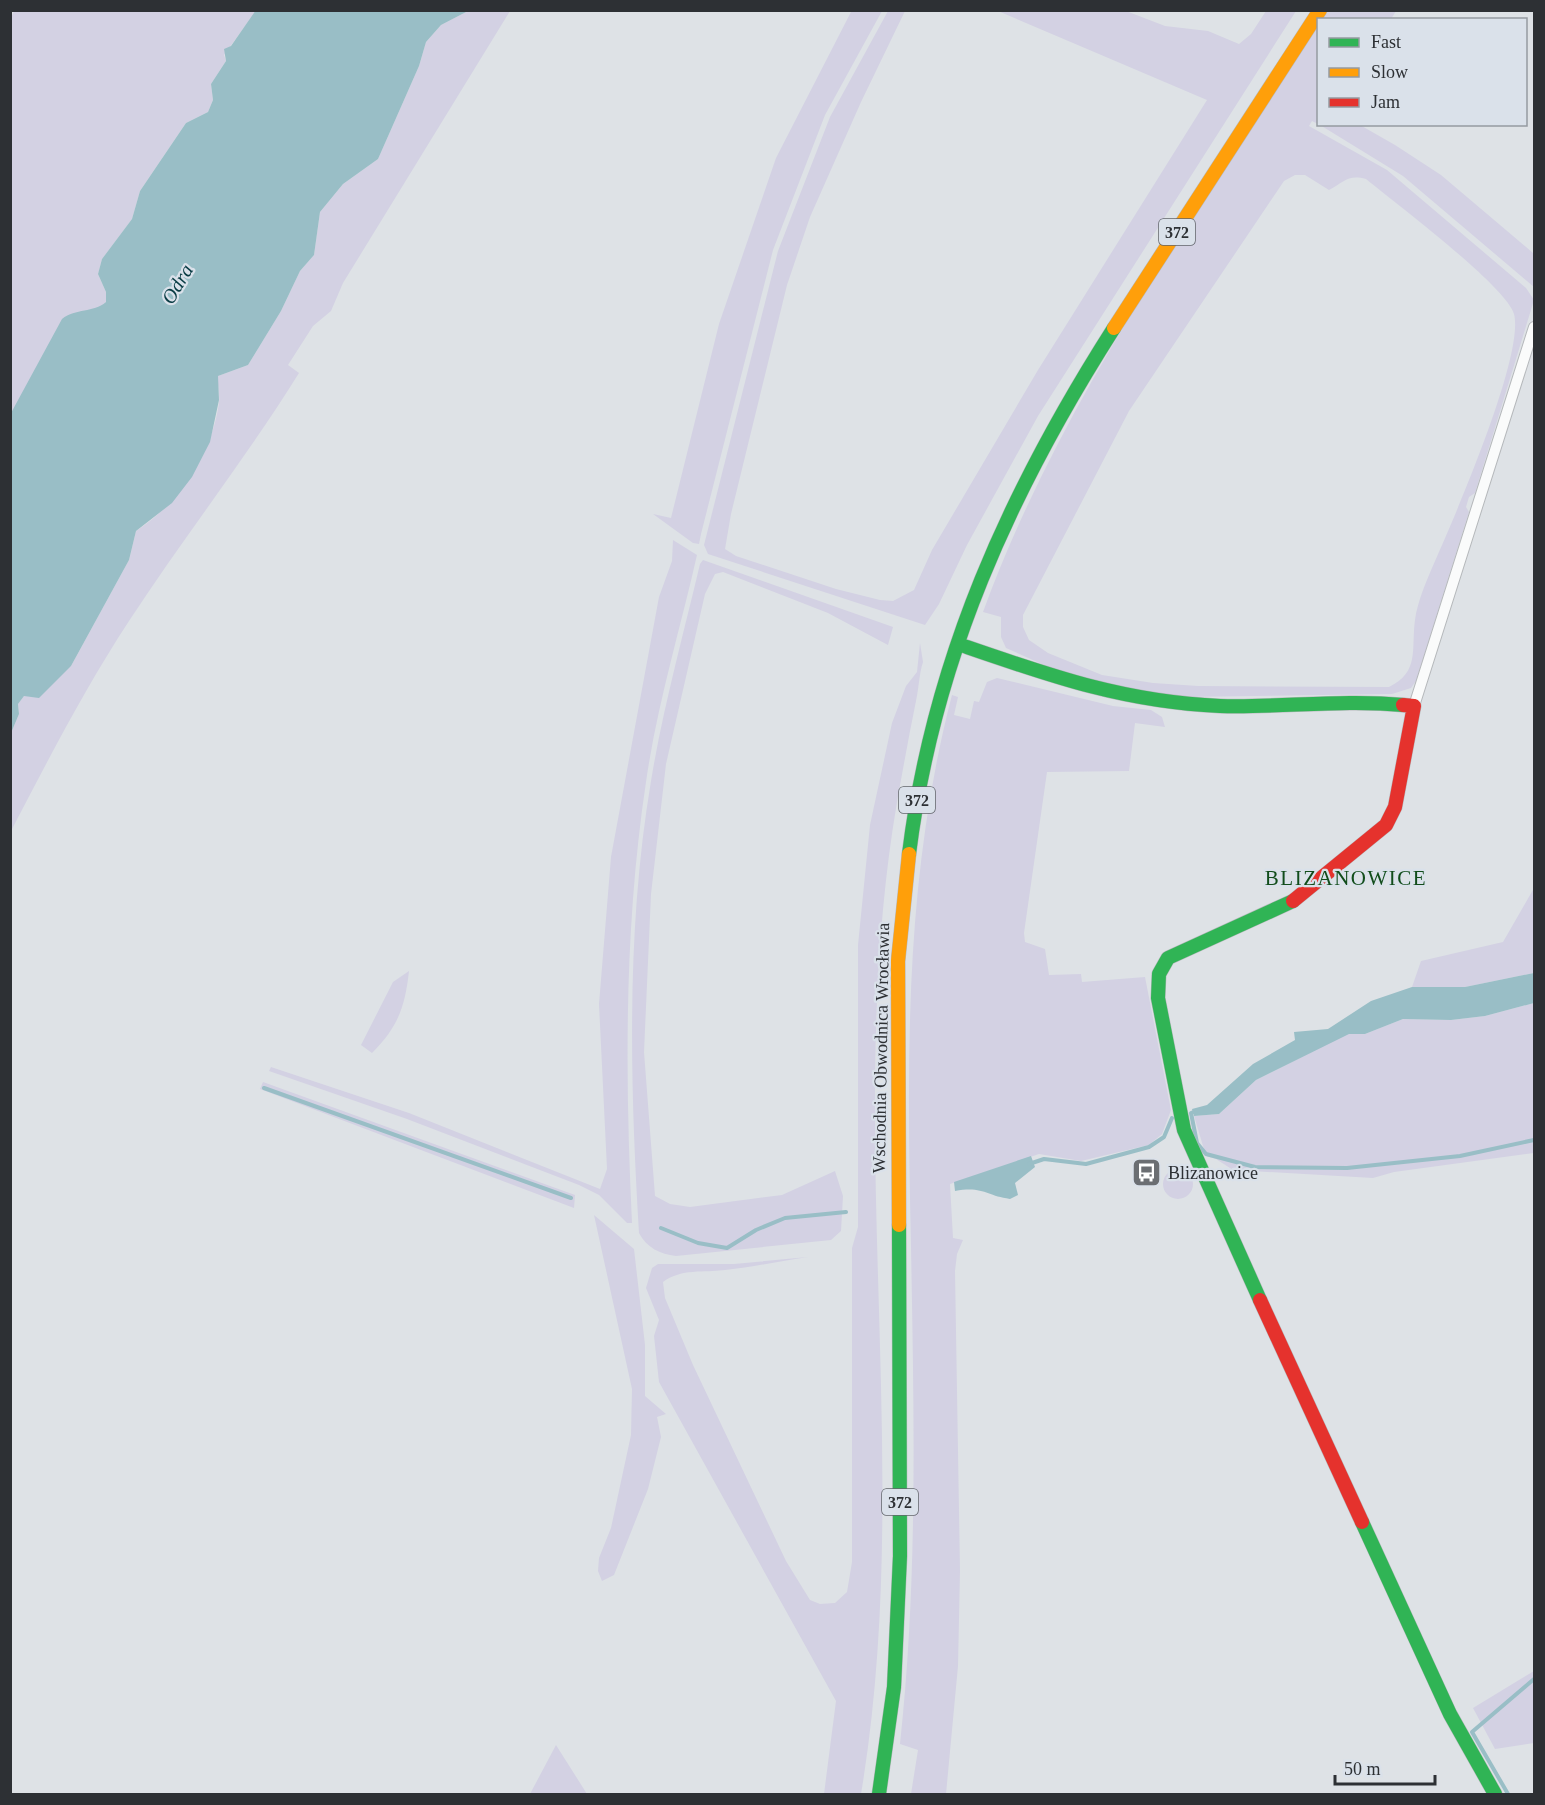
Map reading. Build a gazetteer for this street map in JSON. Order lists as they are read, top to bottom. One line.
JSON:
{"streets":{"main road":["372","Wschodnia Obwodnica Wrocławia"]},"districts":["BLIZANOWICE"],"water":["Odra"],"places":{"bus stop":["Blizanowice"]},"legend":["Fast","Slow","Jam"],"scale_bar":"50 m"}
